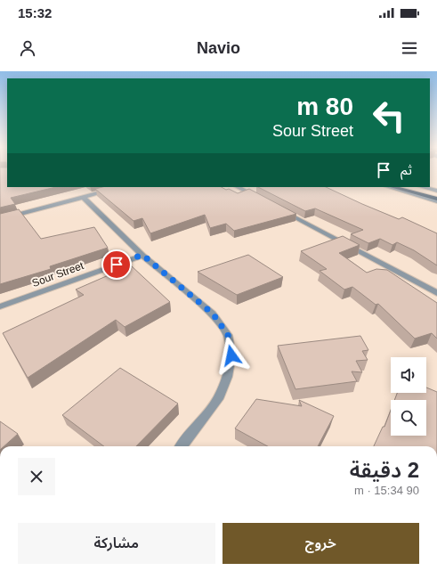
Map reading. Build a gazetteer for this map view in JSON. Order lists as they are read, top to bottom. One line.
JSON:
{"streets":{"street":["Sour Street"]},"page":{"status":"15:32","header":"Navio","turn":["80 m","Sour Street"],"then":"ثم","heading":["2 دقيقة","90 m · 15:34"],"buttons":["خروج","مشاركة"]}}
